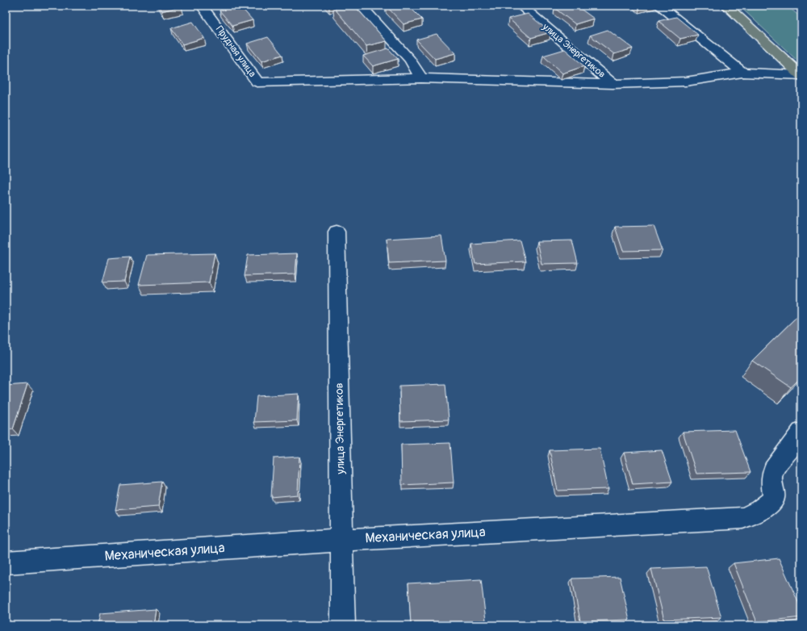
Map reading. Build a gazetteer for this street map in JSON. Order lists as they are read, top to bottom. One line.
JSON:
{"streets":{"street":["улица Энергетиков","Прудная улица","Механическая улица"]},"crossings":[["улица Энергетиков","Механическая улица"]]}
